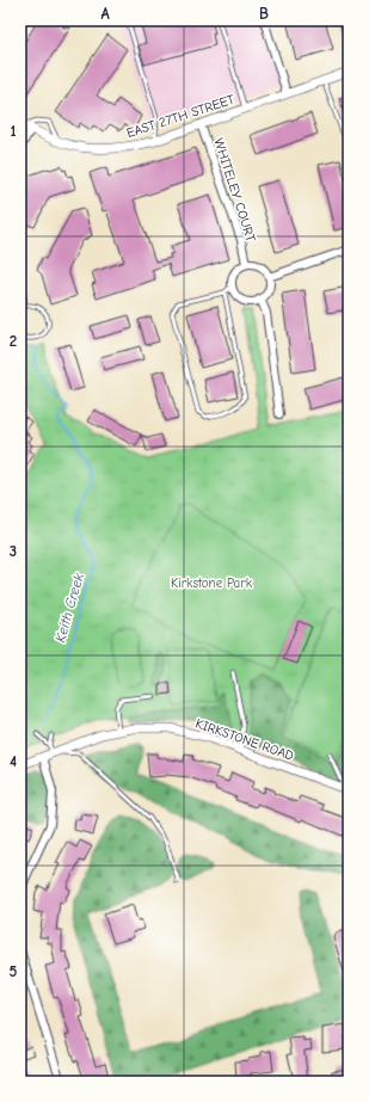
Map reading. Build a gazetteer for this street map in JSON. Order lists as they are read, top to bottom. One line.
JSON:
{"streets":{"street":["EAST 27TH STREET","WHITELEY COURT","KIRKSTONE ROAD"]},"crossings":[["EAST 27TH STREET","WHITELEY COURT"]],"water":["Keith Creek"],"parks":["Kirkstone Park"],"grid":{"columns":["A","B"],"rows":["1","2","3","4","5"]}}
